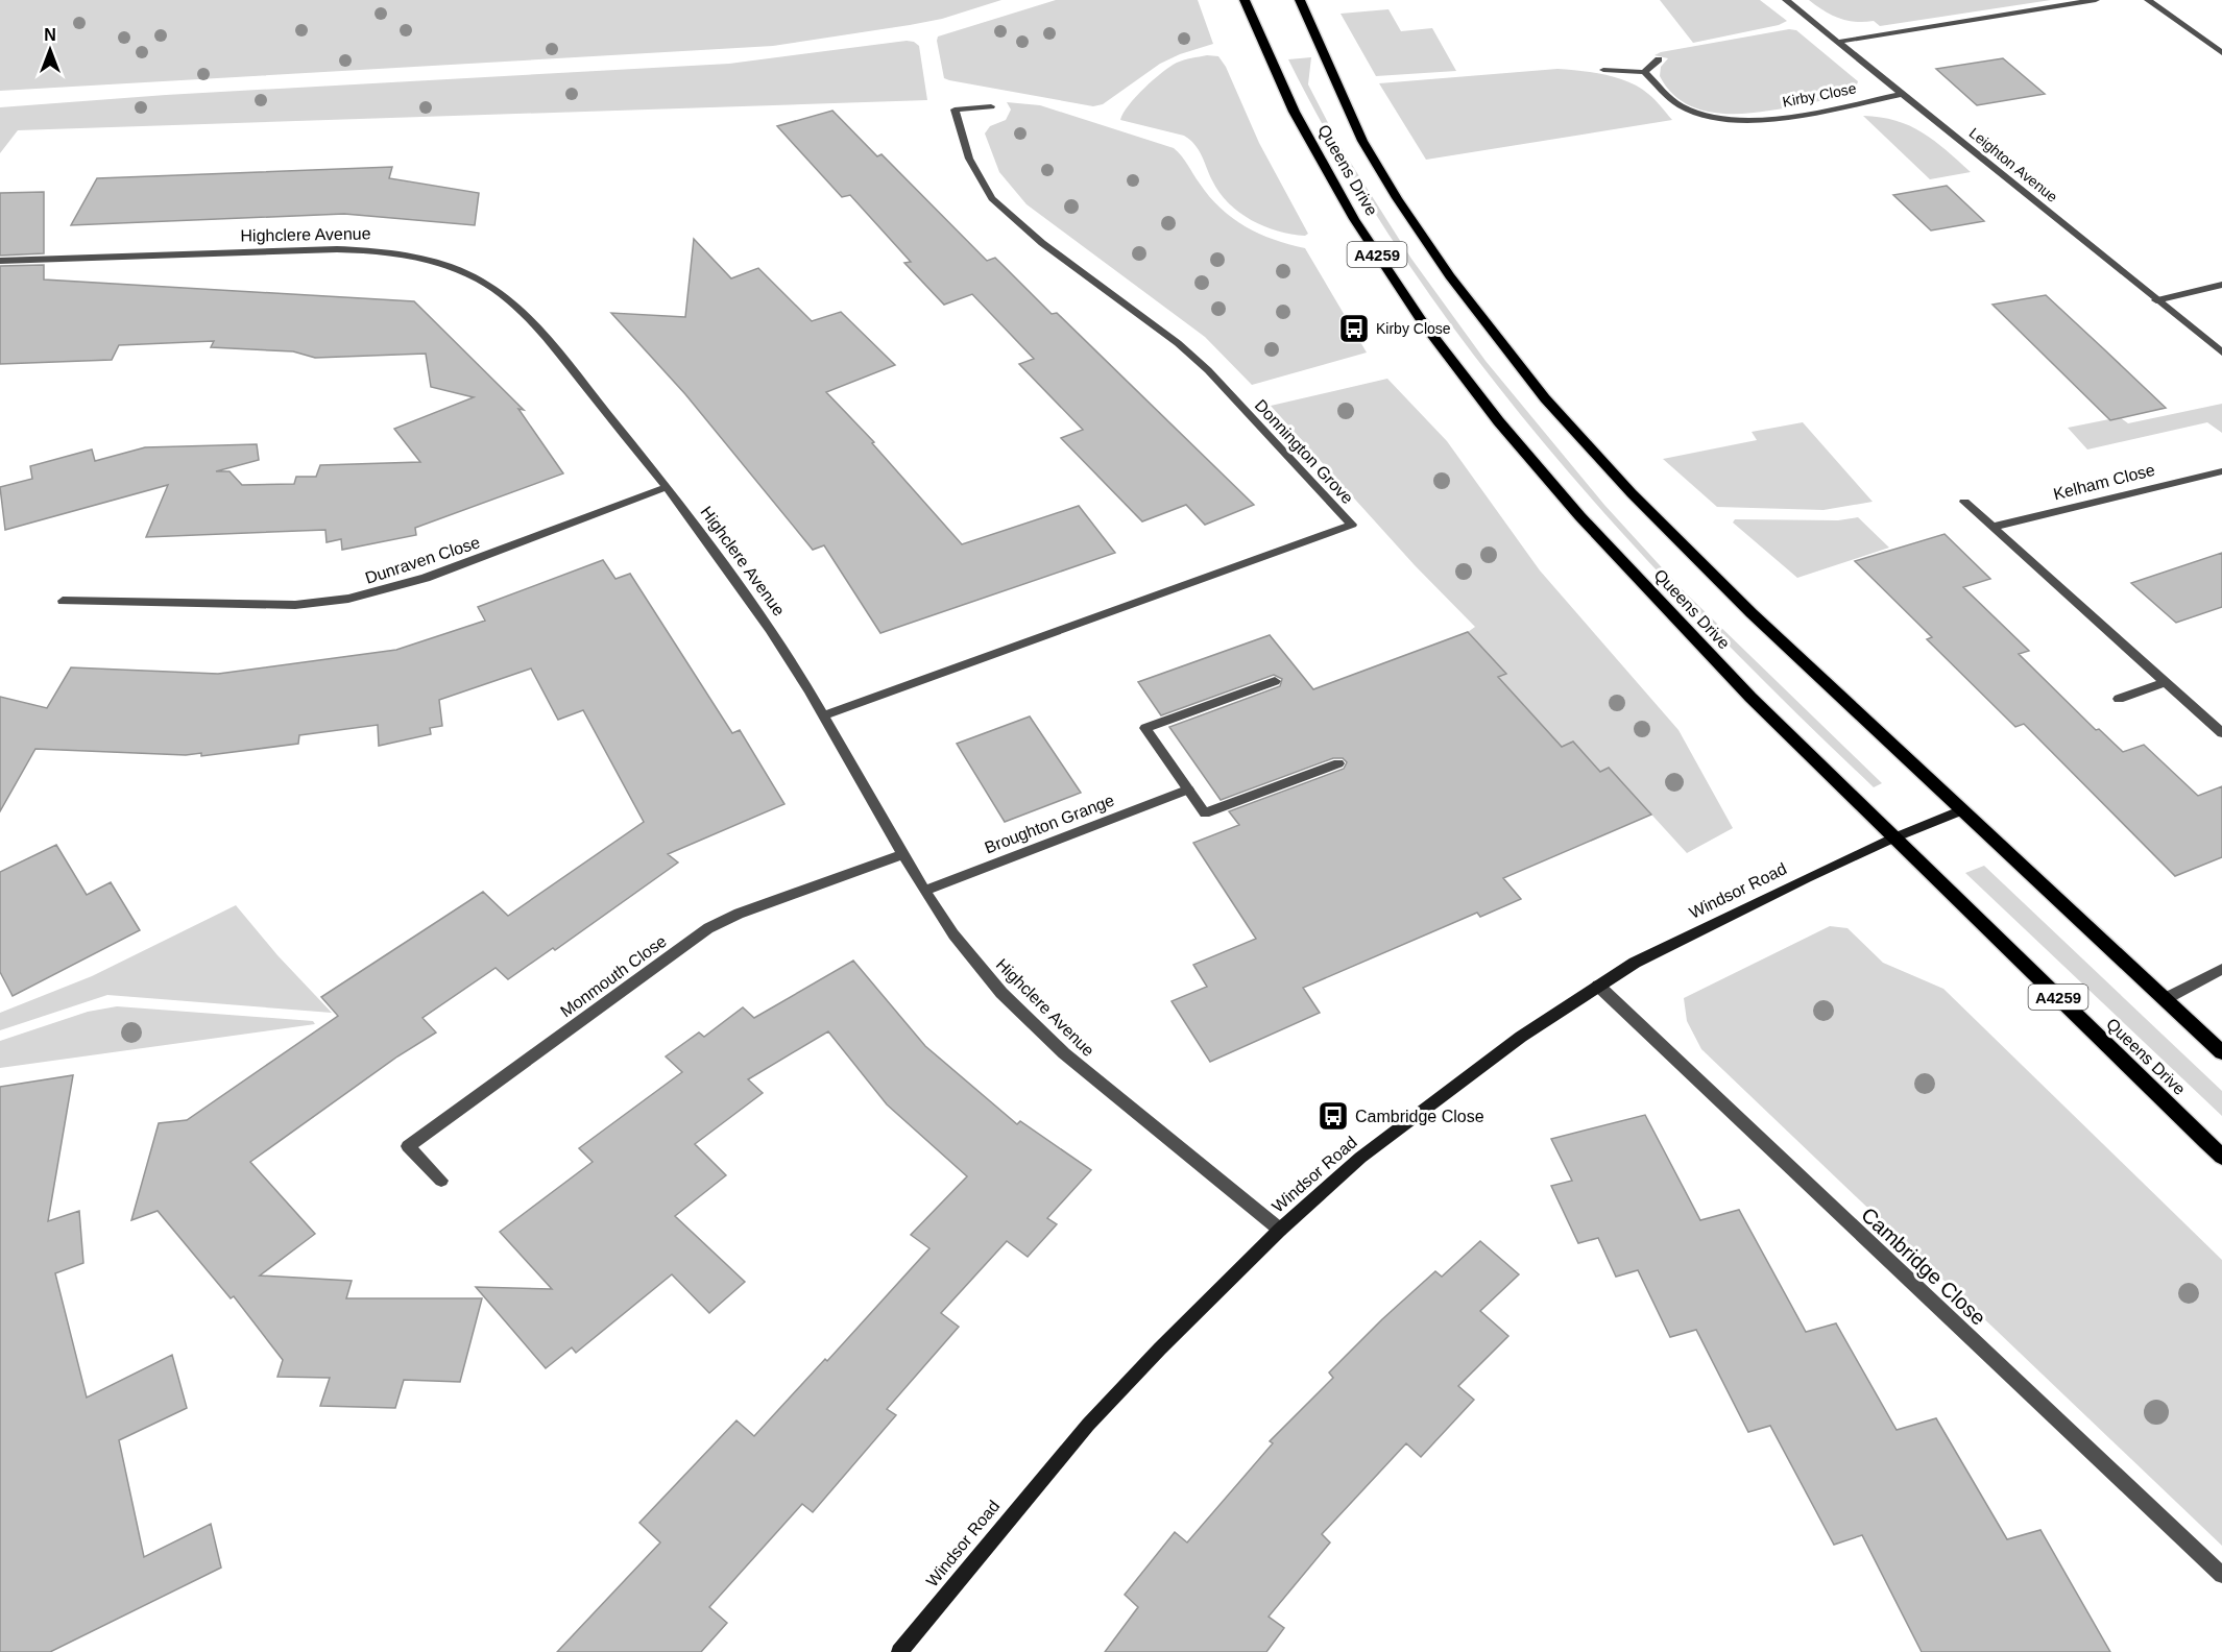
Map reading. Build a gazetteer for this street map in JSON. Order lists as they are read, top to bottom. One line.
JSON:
{"streets":{"main road":["Queens Drive","A4259"],"street":["Kirby Close","Leighton Avenue","Highclere Avenue","Donnington Grove","Kelham Close","Dunraven Close","Broughton Grange","Windsor Road","Monmouth Close","Cambridge Close"]},"crossings":[["Kirby Close","Leighton Avenue"],["Queens Drive","Windsor Road"],["Highclere Avenue","Donnington Grove"],["Highclere Avenue","Dunraven Close"],["Highclere Avenue","Broughton Grange"],["Highclere Avenue","Windsor Road"],["Highclere Avenue","Monmouth Close"],["Windsor Road","Cambridge Close"]],"places":{"bus stop":["Kirby Close","Cambridge Close"]},"north":"top"}
